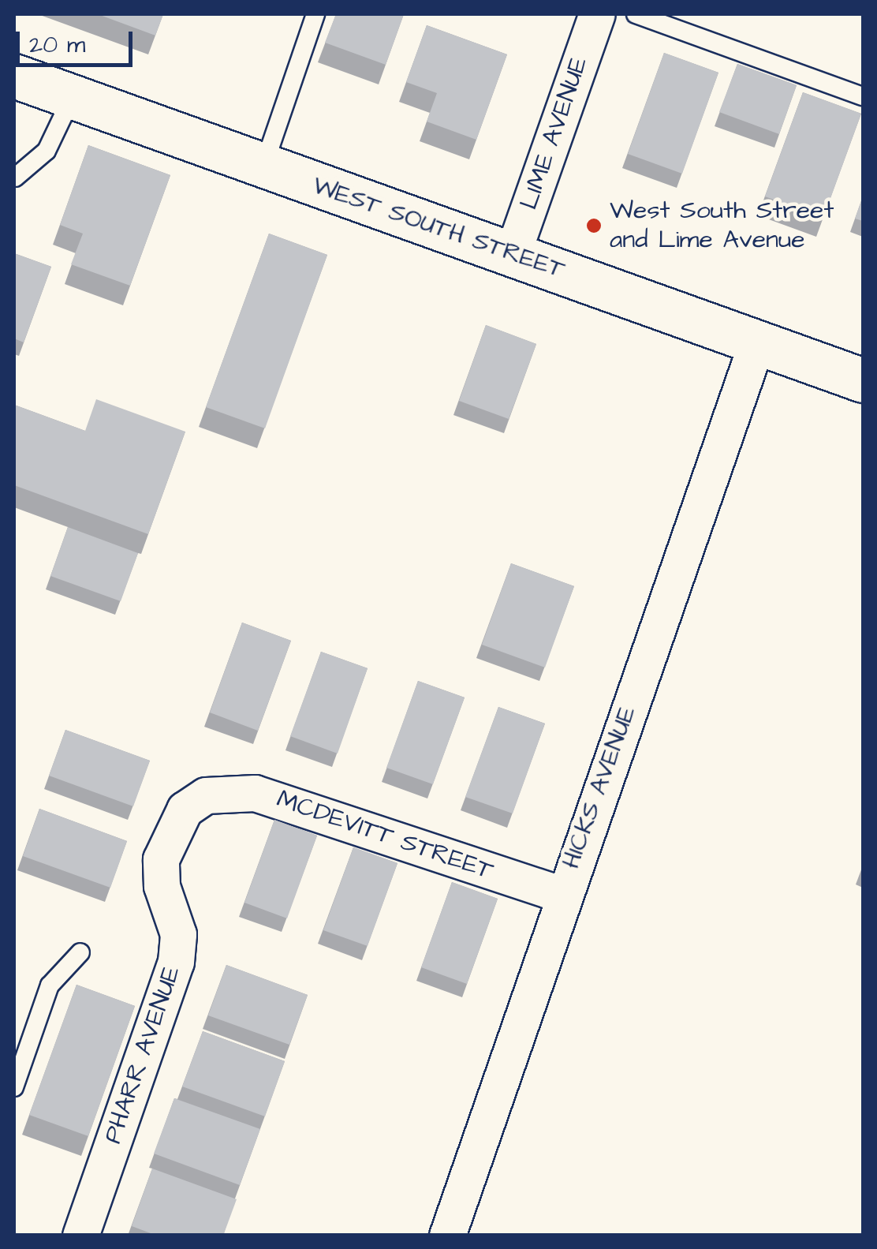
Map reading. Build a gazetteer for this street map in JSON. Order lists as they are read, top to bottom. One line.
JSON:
{"streets":{"main road":["WEST SOUTH STREET"],"street":["LIME AVENUE","HICKS AVENUE","MCDEVITT STREET","PHARR AVENUE"]},"crossings":[["LIME AVENUE","WEST SOUTH STREET"],["WEST SOUTH STREET","HICKS AVENUE"],["HICKS AVENUE","MCDEVITT STREET"],["MCDEVITT STREET","PHARR AVENUE"]],"places":["West South Street and Lime Avenue"],"scale_bar":"20 m"}
